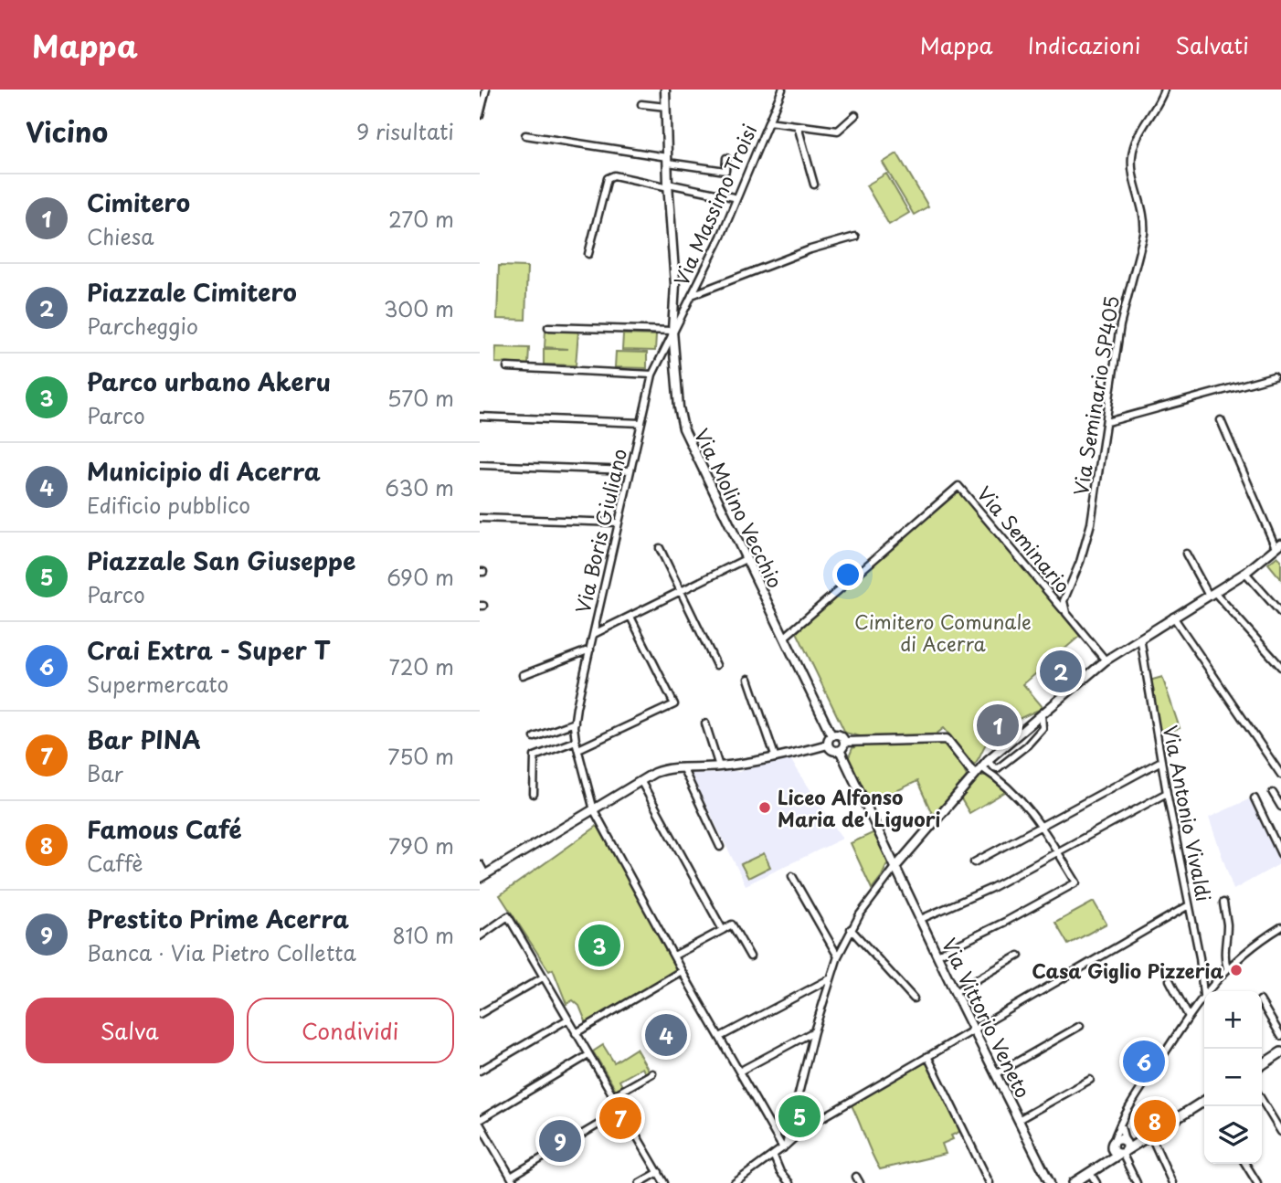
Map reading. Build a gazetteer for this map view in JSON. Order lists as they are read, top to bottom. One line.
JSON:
{"streets":{"street":["Via Massimo Troisi","Via Seminario SP405","Via Molino Vecchio","Via Boris Giuliano","Via Seminario","Via Antonio Vivaldi","Via Vittorio Veneto"]},"crossings":[["Via Massimo Troisi","Via Molino Vecchio"],["Via Massimo Troisi","Via Boris Giuliano"],["Via Seminario SP405","Via Seminario"],["Via Molino Vecchio","Via Boris Giuliano"],["Via Molino Vecchio","Via Seminario"]],"parks":["Cimitero Comunale di Acerra"],"places":["Liceo Alfonso Maria de' Liguori","Casa Giglio Pizzeria"],"page":{"header":"Mappa","nav":["Mappa","Indicazioni","Salvati"],"heading":["Vicino","9 risultati"],"list":[{"mark":"1","name":"Cimitero","note":"Chiesa","value":"270 m"},{"mark":"2","name":"Piazzale Cimitero","note":"Parcheggio","value":"300 m"},{"mark":"3","name":"Parco urbano Akeru","note":"Parco","value":"570 m"},{"mark":"4","name":"Municipio di Acerra","note":"Edificio pubblico","value":"630 m"},{"mark":"5","name":"Piazzale San Giuseppe","note":"Parco","value":"690 m"},{"mark":"6","name":"Crai Extra - Super T","note":"Supermercato","value":"720 m"},{"mark":"7","name":"Bar PINA","note":"Bar","value":"750 m"},{"mark":"8","name":"Famous Café","note":"Caffè","value":"790 m"},{"mark":"9","name":"Prestito Prime Acerra","note":"Banca · Via Pietro Colletta","value":"810 m"}],"pins":["2","1","3","4","6","5","7","8","9"],"buttons":["Salva","Condividi"],"map_buttons":["+","−"]}}
